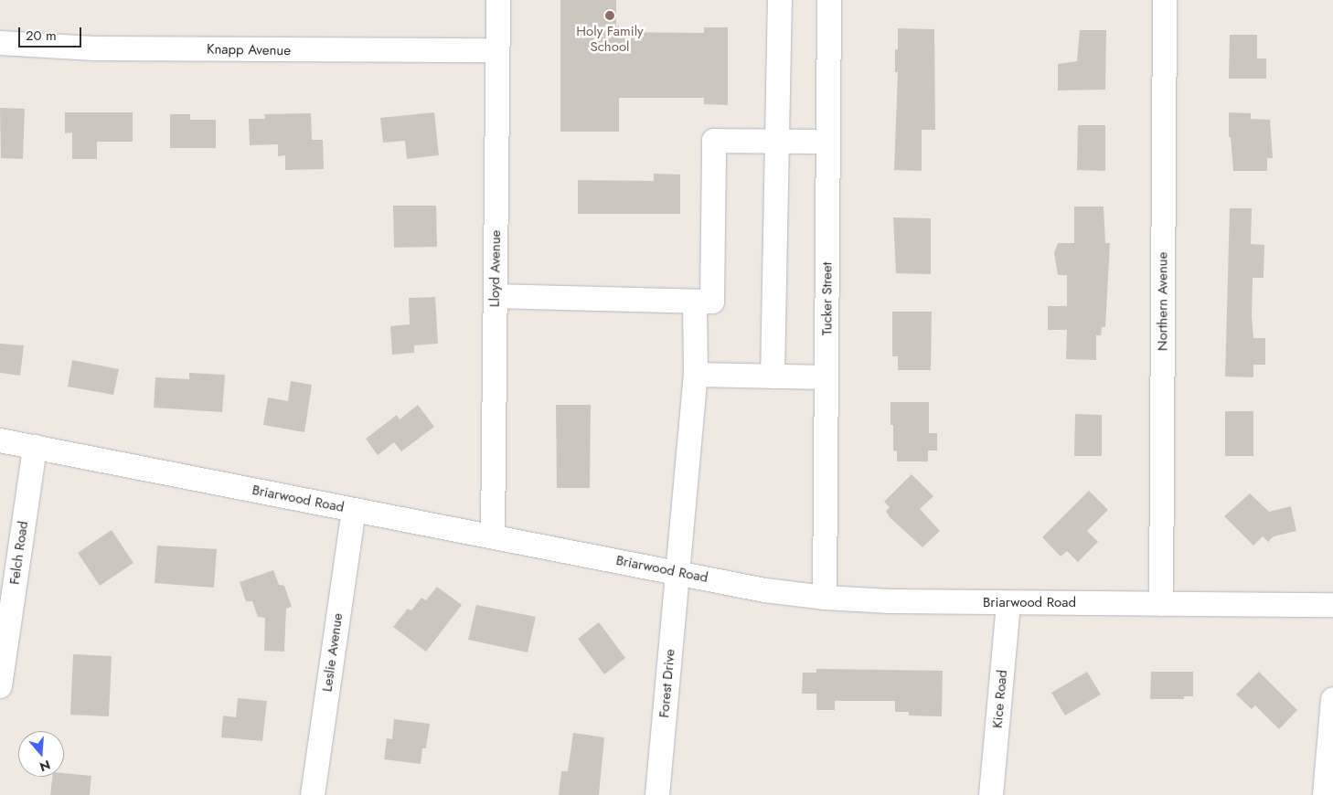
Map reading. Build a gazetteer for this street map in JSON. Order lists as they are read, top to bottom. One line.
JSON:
{"streets":{"street":["Knapp Avenue","Lloyd Avenue","Tucker Street","Northern Avenue","Briarwood Road","Felch Road","Leslie Avenue","Forest Drive","Kice Road"]},"crossings":[["Knapp Avenue","Lloyd Avenue"],["Lloyd Avenue","Briarwood Road"],["Tucker Street","Briarwood Road"],["Northern Avenue","Briarwood Road"],["Briarwood Road","Felch Road"],["Briarwood Road","Leslie Avenue"],["Briarwood Road","Forest Drive"],["Briarwood Road","Kice Road"]],"places":["Holy Family School"],"scale_bar":"20 m","north":"bottom"}
